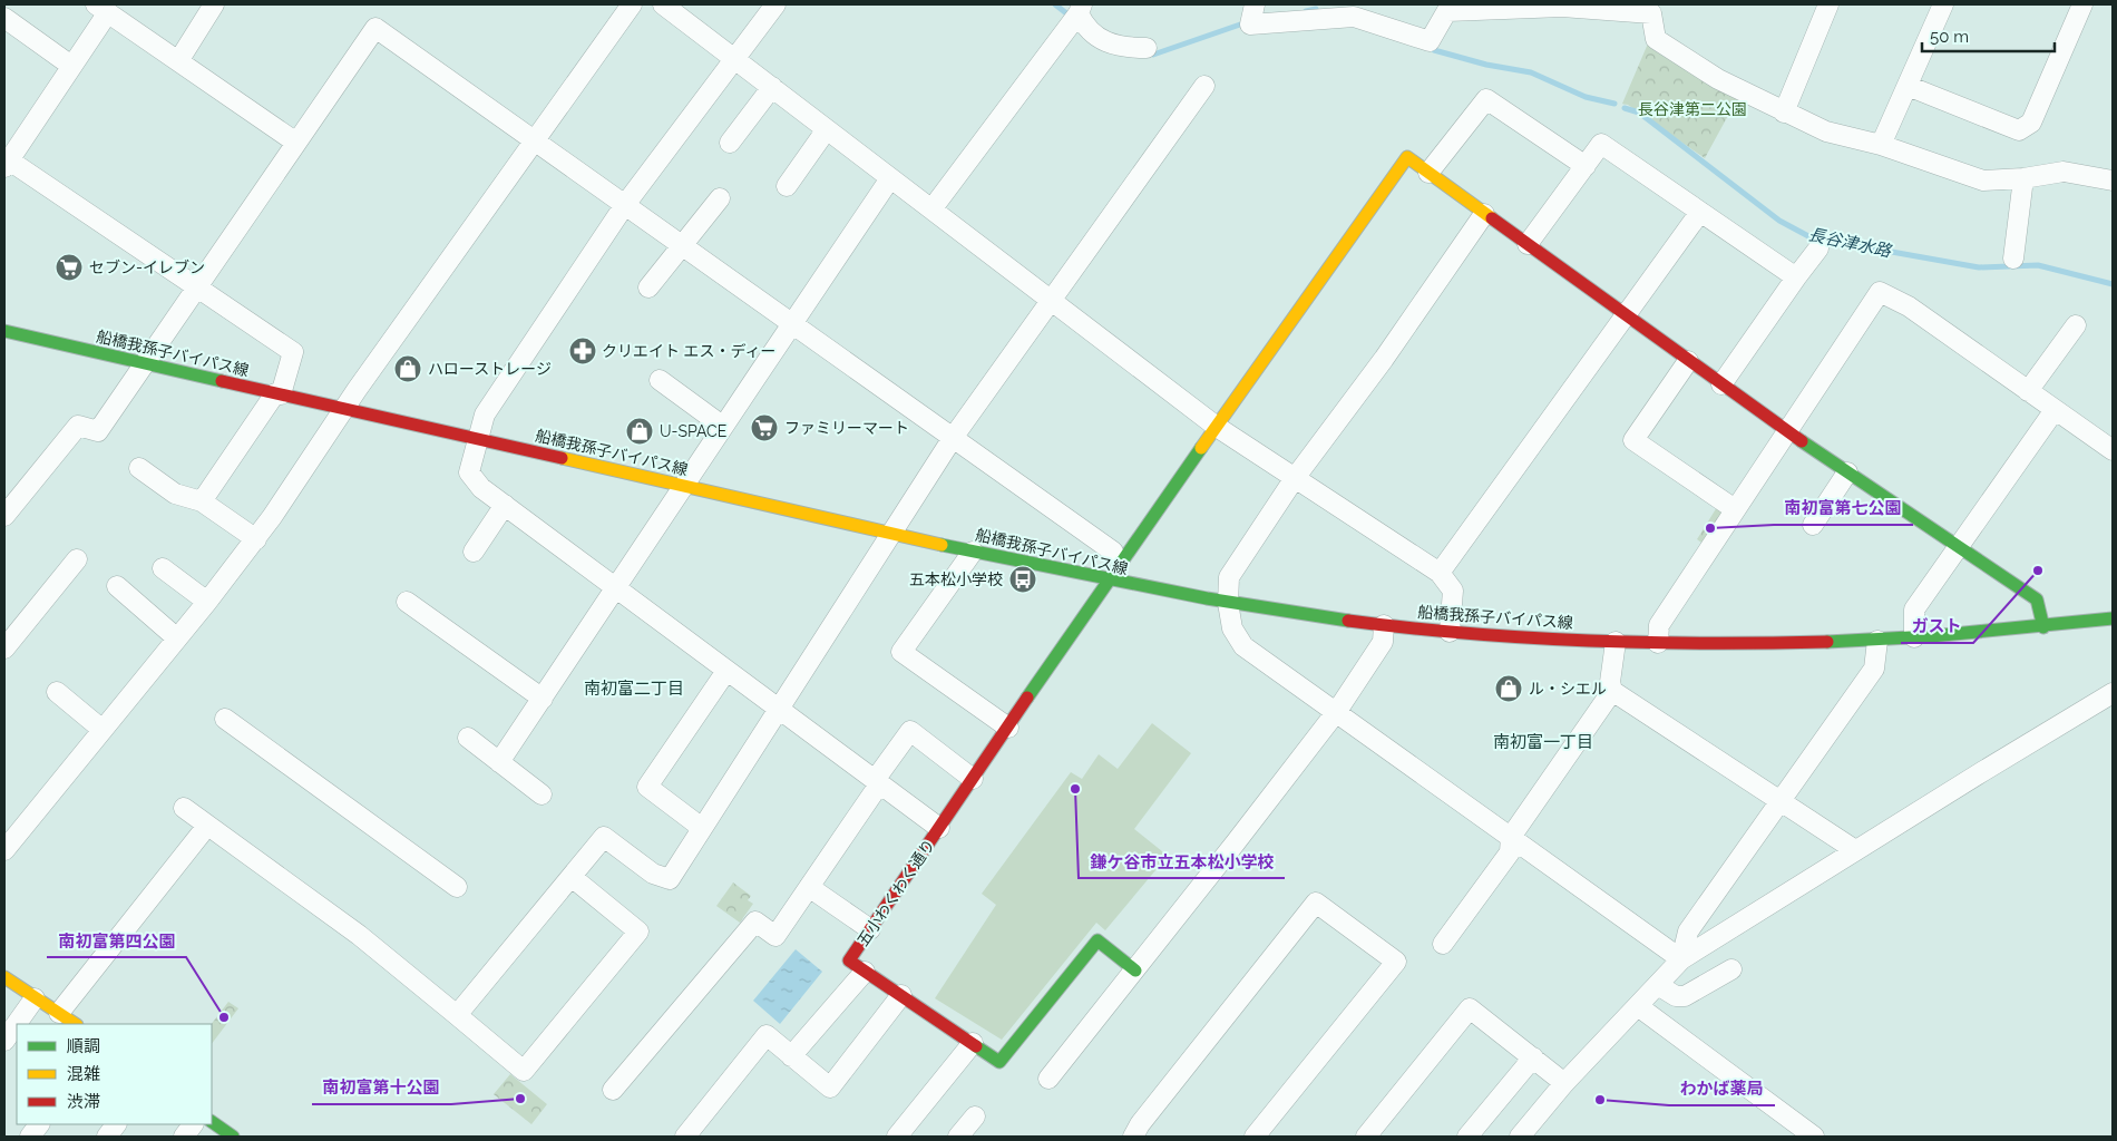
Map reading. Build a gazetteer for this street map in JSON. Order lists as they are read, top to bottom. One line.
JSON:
{"streets":{"street":["船橋我孫子バイパス線","五小わくわく通り"]},"crossings":[["船橋我孫子バイパス線","五小わくわく通り"]],"districts":["南初富二丁目","南初富一丁目"],"water":["長谷津水路"],"parks":["長谷津第二公園"],"places":{"supermarket":["セブン-イレブン","ファミリーマート"],"pharmacy":["クリエイト エス・ディー"],"shop":["ハローストレージ","U-SPACE","ル・シエル"],"other":["南初富第七公園","ガスト","鎌ケ谷市立五本松小学校","南初富第四公園","南初富第十公園","わかば薬局"],"bus stop":["五本松小学校"]},"legend":["順調","混雑","渋滞"],"scale_bar":"50 m"}
